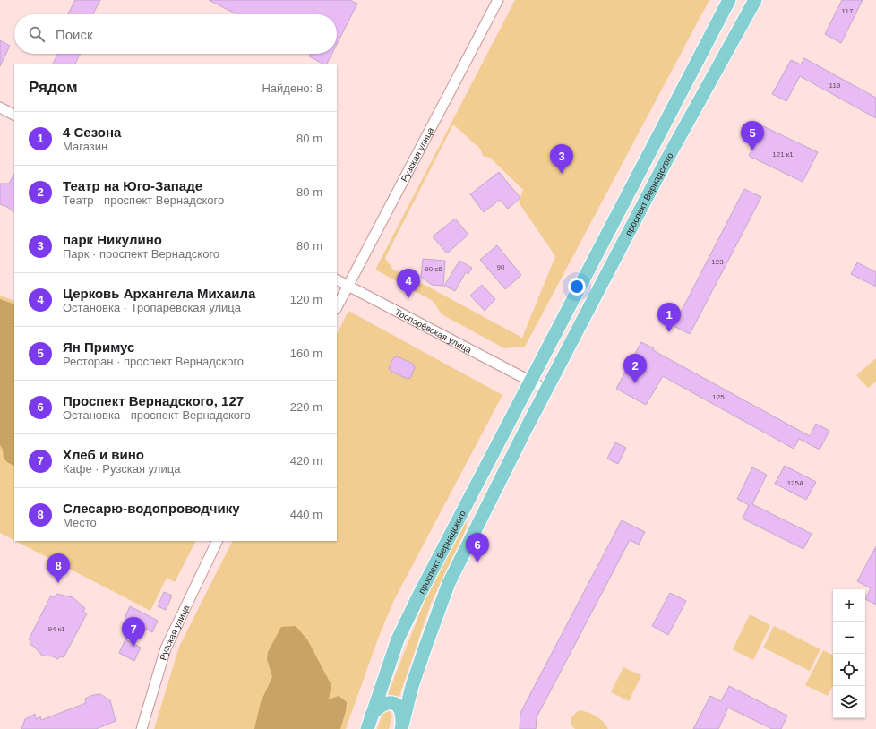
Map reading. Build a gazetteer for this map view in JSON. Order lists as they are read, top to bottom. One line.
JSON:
{"streets":{"main road":["проспект Вернадского"],"street":["Рузская улица","Тропарёвская улица"]},"crossings":[["Рузская улица","Тропарёвская улица"],["проспект Вернадского","Тропарёвская улица"]],"house_numbers":["117","119","121 к1","123","90","90 с6","125","125А","94 к1"],"page":{"search":"Поиск","heading":["Рядом","Найдено: 8"],"list":[{"mark":"1","name":"4 Сезона","note":"Магазин","value":"80 m"},{"mark":"2","name":"Театр на Юго-Западе","note":"Театр · проспект Вернадского","value":"80 m"},{"mark":"3","name":"парк Никулино","note":"Парк · проспект Вернадского","value":"80 m"},{"mark":"4","name":"Церковь Архангела Михаила","note":"Остановка · Тропарёвская улица","value":"120 m"},{"mark":"5","name":"Ян Примус","note":"Ресторан · проспект Вернадского","value":"160 m"},{"mark":"6","name":"Проспект Вернадского, 127","note":"Остановка · проспект Вернадского","value":"220 m"},{"mark":"7","name":"Хлеб и вино","note":"Кафе · Рузская улица","value":"420 m"},{"mark":"8","name":"Слесарю-водопроводчику","note":"Место","value":"440 m"}],"pins":["5","3","4","1","2","6","8","7"],"map_buttons":["+","−"]}}
